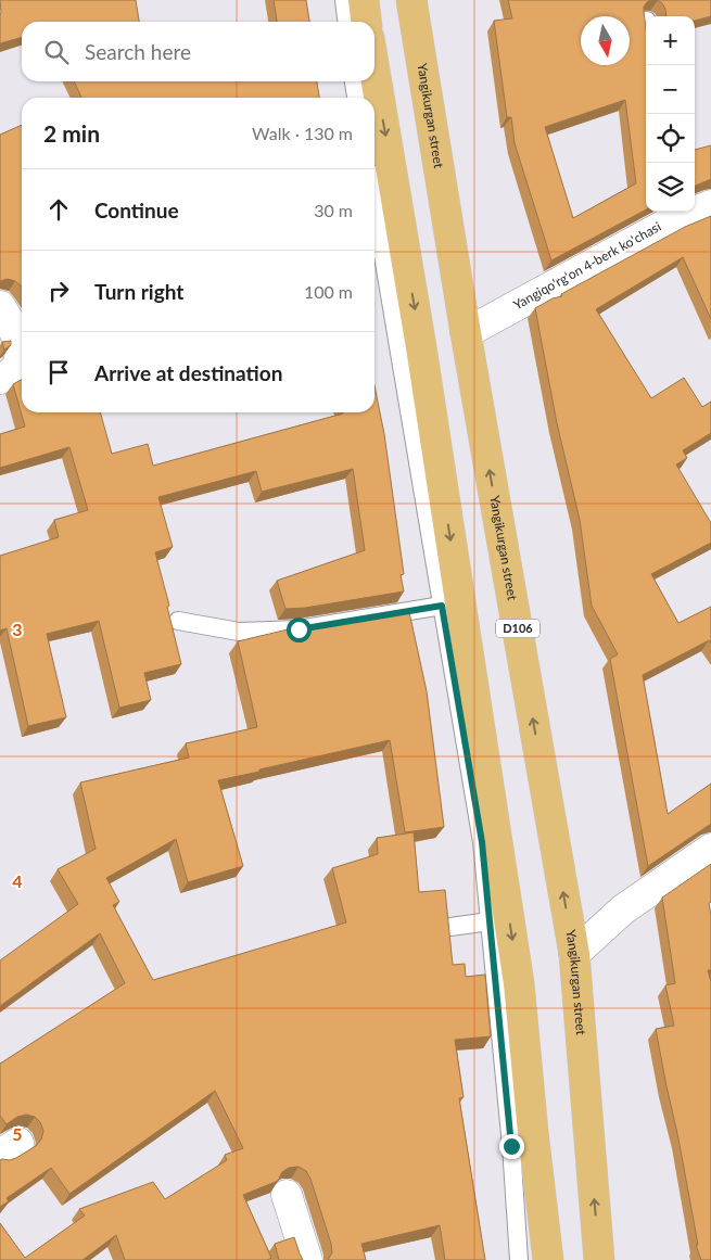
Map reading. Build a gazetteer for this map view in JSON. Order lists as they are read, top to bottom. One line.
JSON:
{"streets":{"main road":["Yangikurgan street","D106"],"street":["Yangiqoʻrgʻon 4-berk koʻchasi"]},"crossings":[["Yangikurgan street","Yangiqoʻrgʻon 4-berk koʻchasi"]],"north":"bottom","page":{"map_buttons":["+","−"],"search":"Search here","heading":["2 min","Walk · 130 m"],"list":[["Continue","30 m"],["Turn right","100 m"],"Arrive at destination"]},"grid":{"rows":["3","4","5"]}}
